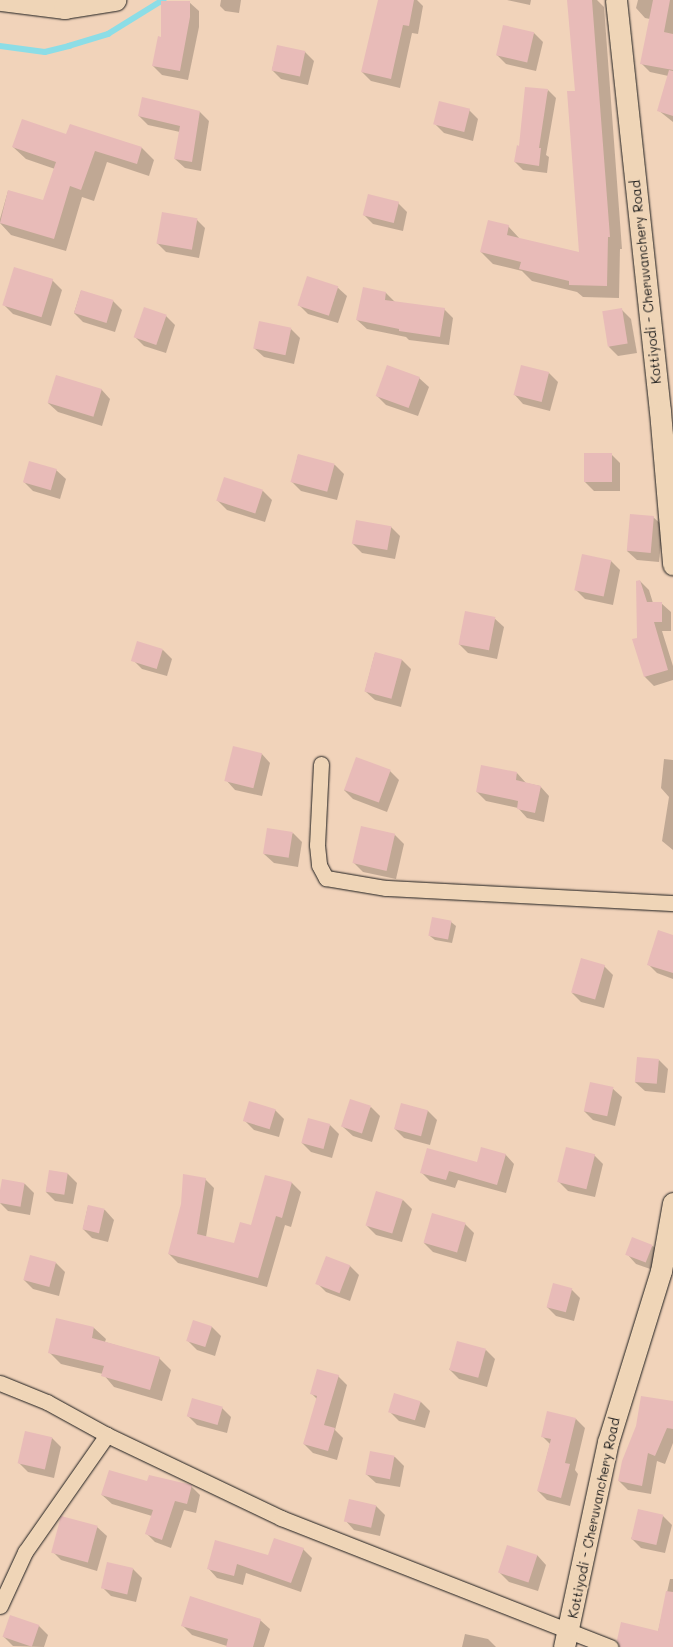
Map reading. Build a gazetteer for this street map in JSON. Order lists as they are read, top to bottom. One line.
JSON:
{"streets":{"main road":["Kottiyodi - Cheruvanchery Road"]}}
